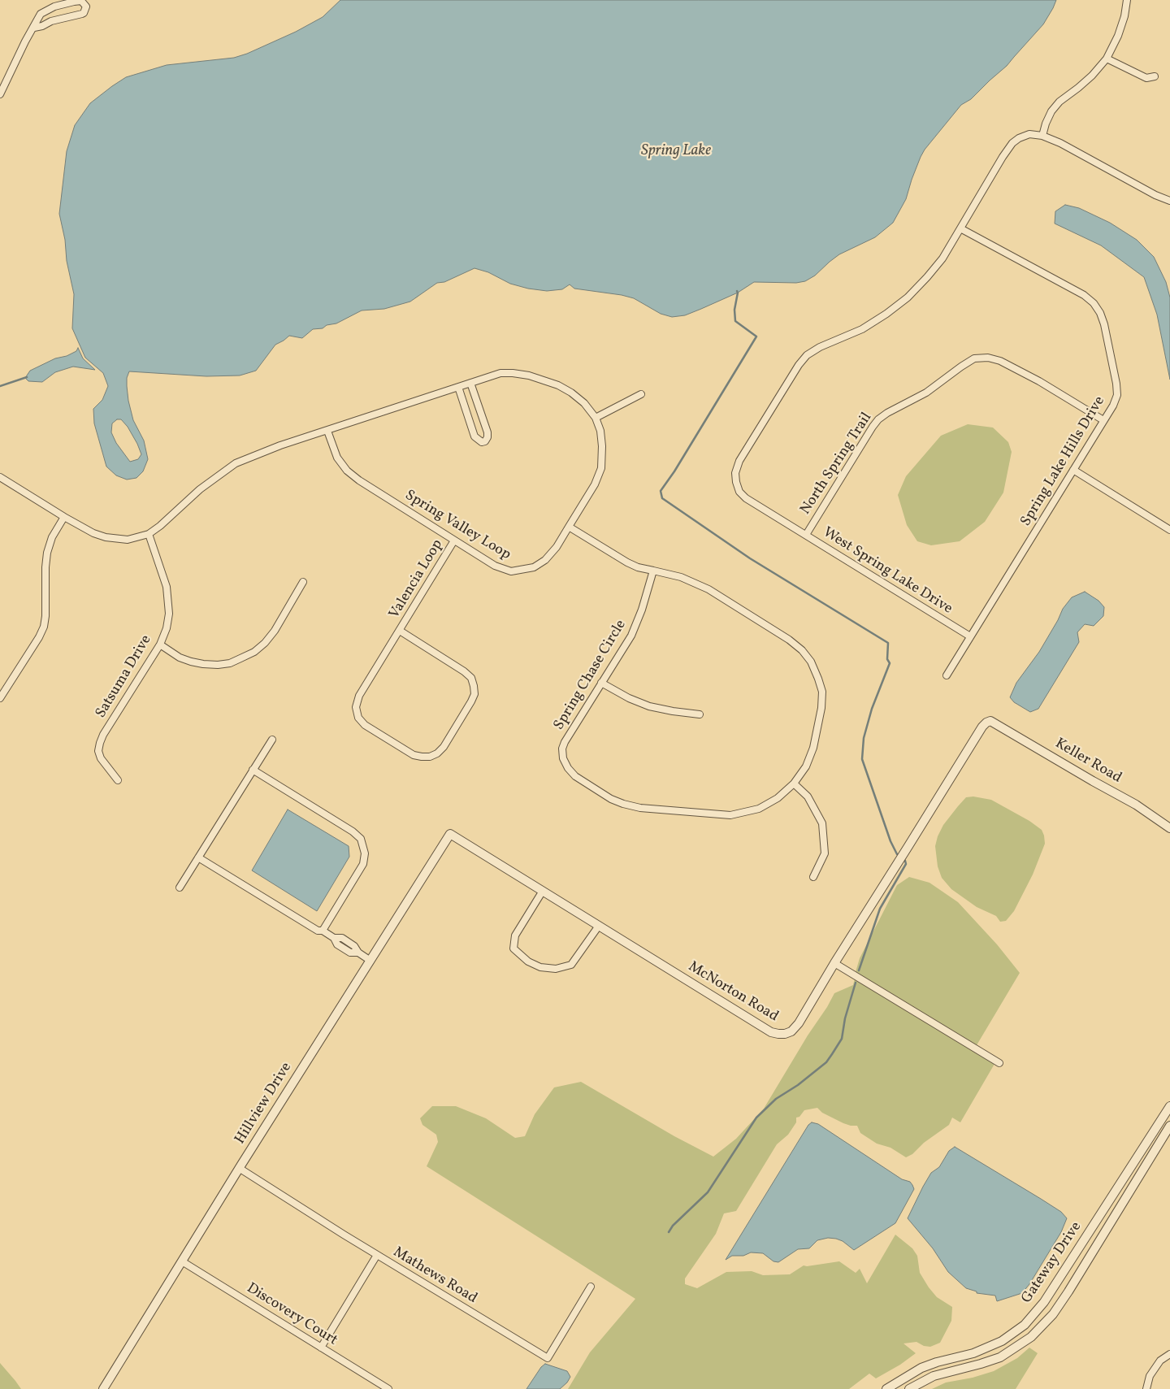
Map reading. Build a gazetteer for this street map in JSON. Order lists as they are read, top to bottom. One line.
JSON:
{"streets":{"street":["Spring Lake Hills Drive","North Spring Trail","Spring Valley Loop","West Spring Lake Drive","Valencia Loop","Spring Chase Circle","Satsuma Drive","Keller Road","McNorton Road","Hillview Drive","Gateway Drive","Mathews Road","Discovery Court"]},"crossings":[["Spring Lake Hills Drive","North Spring Trail"],["Spring Lake Hills Drive","West Spring Lake Drive"],["North Spring Trail","West Spring Lake Drive"],["Spring Valley Loop","Valencia Loop"],["Spring Valley Loop","Spring Chase Circle"],["Keller Road","McNorton Road"],["McNorton Road","Hillview Drive"],["Hillview Drive","Mathews Road"],["Hillview Drive","Discovery Court"]],"water":["Spring Lake"]}
